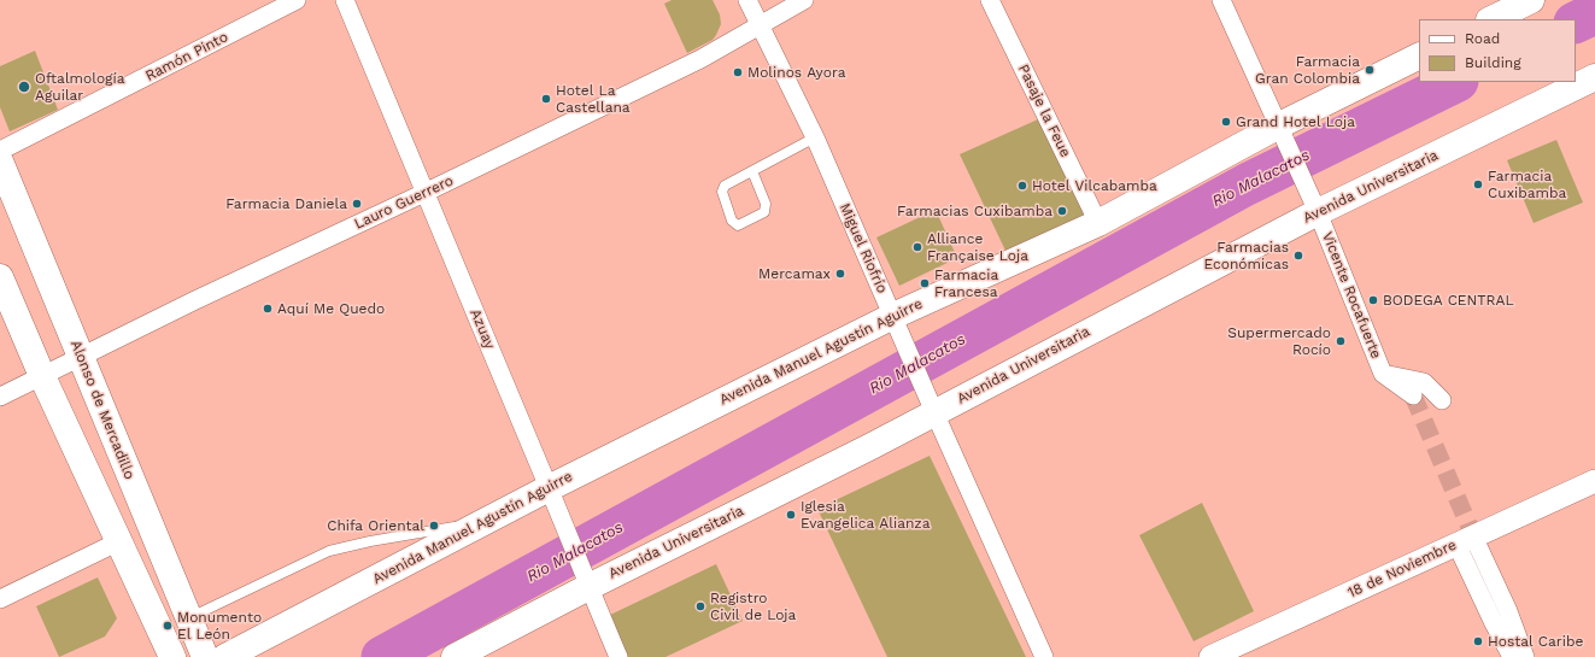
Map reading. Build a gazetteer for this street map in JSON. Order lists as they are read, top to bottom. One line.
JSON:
{"streets":{"main road":["Avenida Universitaria","Avenida Manuel Agustín Aguirre","Alonso de Mercadillo"],"street":["Ramón Pinto","Pasaje la Feue","Lauro Guerrero","Miguel Riofrío","Vicente Rocafuerte","Azuay","18 de Noviembre"]},"crossings":[["Pasaje la Feue","Avenida Manuel Agustín Aguirre"],["Avenida Universitaria","Miguel Riofrío"],["Avenida Universitaria","Vicente Rocafuerte"],["Avenida Universitaria","Azuay"],["Lauro Guerrero","Miguel Riofrío"],["Lauro Guerrero","Azuay"],["Lauro Guerrero","Alonso de Mercadillo"],["Miguel Riofrío","Avenida Manuel Agustín Aguirre"],["Vicente Rocafuerte","Avenida Manuel Agustín Aguirre"],["Azuay","Avenida Manuel Agustín Aguirre"]],"water":["Rio Malacatos"],"places":["Farmacia Gran Colombia","Molinos Ayora","Oftalmología Aguilar","Hotel La Castellana","Grand Hotel Loja","Farmacia Cuxibamba","Hotel Vilcabamba","Farmacia Daniela","Farmacias Cuxibamba","Alliance Française Loja","Farmacias Económicas","Mercamax","Farmacia Francesa","BODEGA CENTRAL","Aquí Me Quedo","Supermercado Rocío","Iglesia Evangelica Alianza","Chifa Oriental","Registro Civil de Loja","Monumento El León","Hostal Caribe"],"legend":["Road","Building"]}
